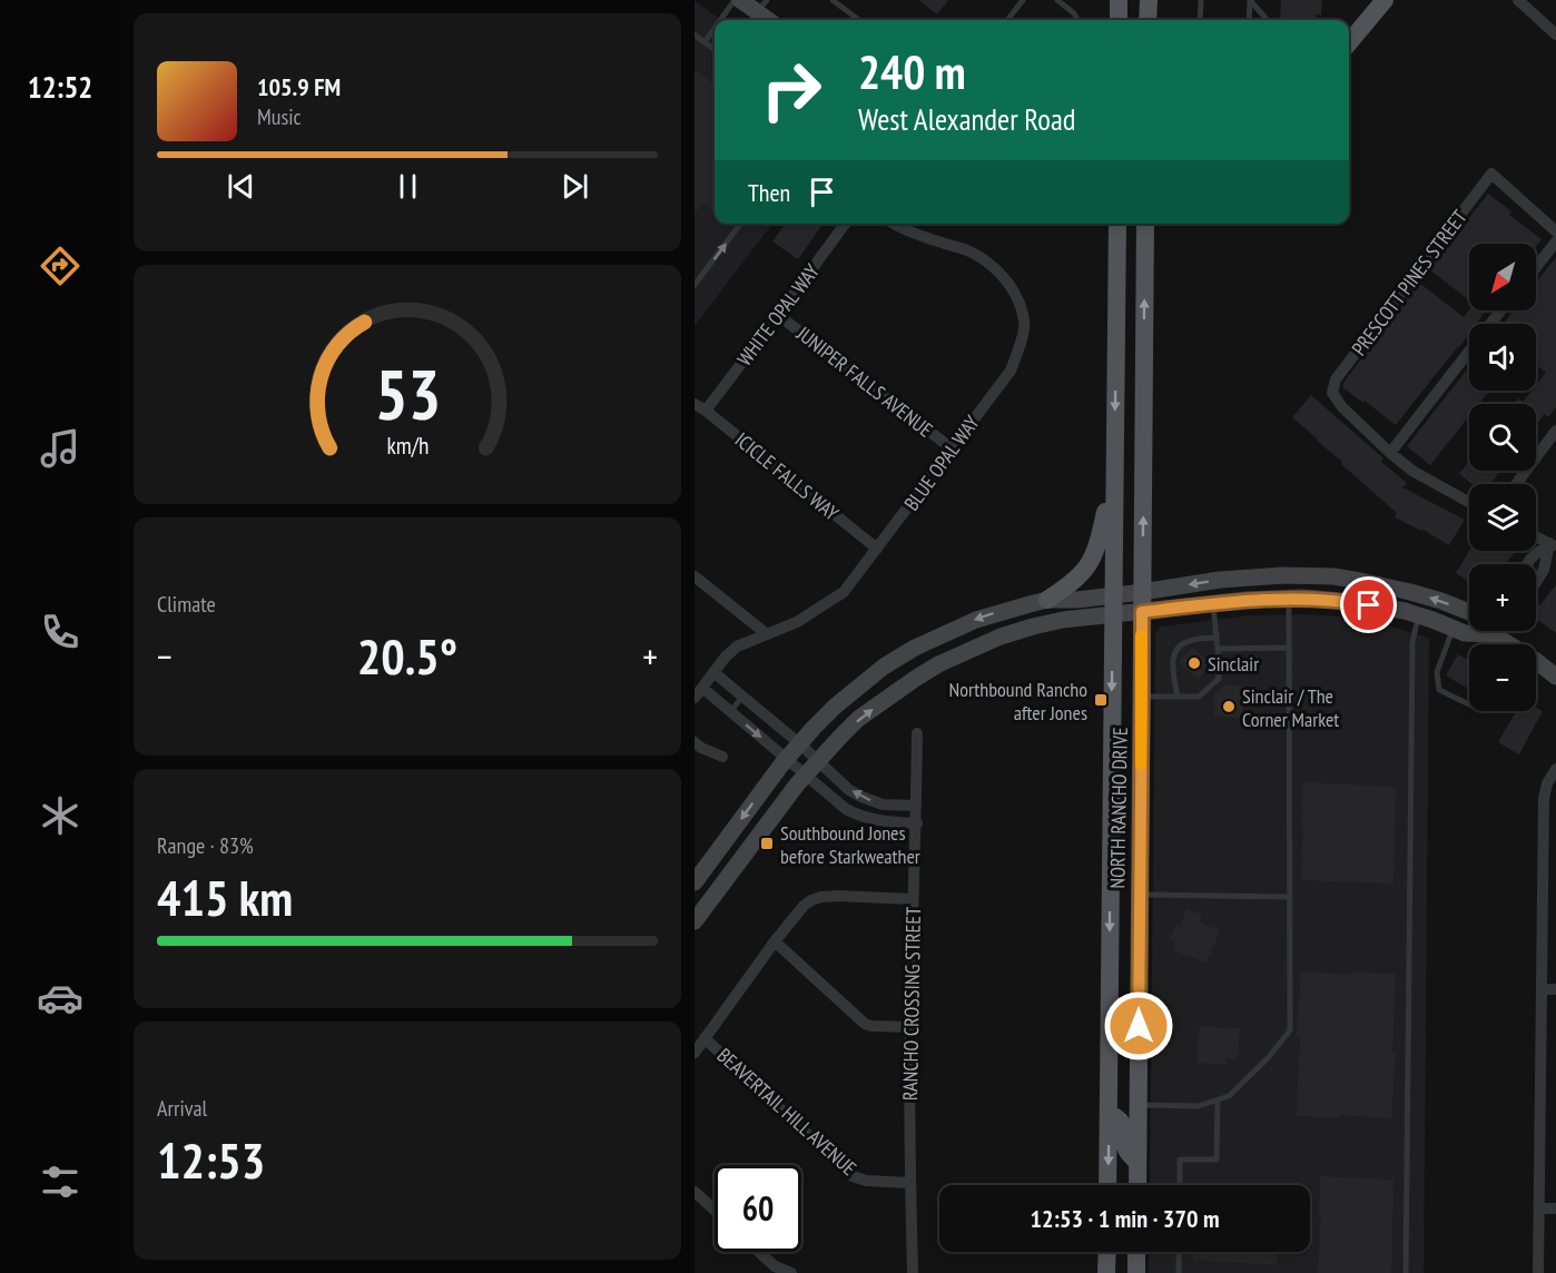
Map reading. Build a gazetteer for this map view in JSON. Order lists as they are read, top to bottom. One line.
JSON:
{"streets":{"main road":["NORTH RANCHO DRIVE"],"street":["PRESCOTT PINES STREET","WHITE OPAL WAY","JUNIPER FALLS AVENUE","BLUE OPAL WAY","ICICLE FALLS WAY","RANCHO CROSSING STREET","BEAVERTAIL HILL AVENUE"]},"crossings":[["WHITE OPAL WAY","JUNIPER FALLS AVENUE"],["WHITE OPAL WAY","ICICLE FALLS WAY"],["JUNIPER FALLS AVENUE","BLUE OPAL WAY"],["BLUE OPAL WAY","ICICLE FALLS WAY"],["RANCHO CROSSING STREET","BEAVERTAIL HILL AVENUE"]],"places":{"other":["Sinclair","Sinclair / The Corner Market"],"transit":["Northbound Rancho after Jones","Southbound Jones before Starkweather"]},"north":"bottom left","page":{"tabs":"12:52","turn":["240 m","West Alexander Road"],"song":["105.9 FM","Music"],"then":"Then","map_buttons":["+","−"],"tile":["Climate",["Range · 83%","415 km"],["Arrival","12:53"]],"heat":["−","20.5°","+"],"limit":"60","trip":"12:53 · 1 min · 370 m","gauge":["53","km/h"]}}
